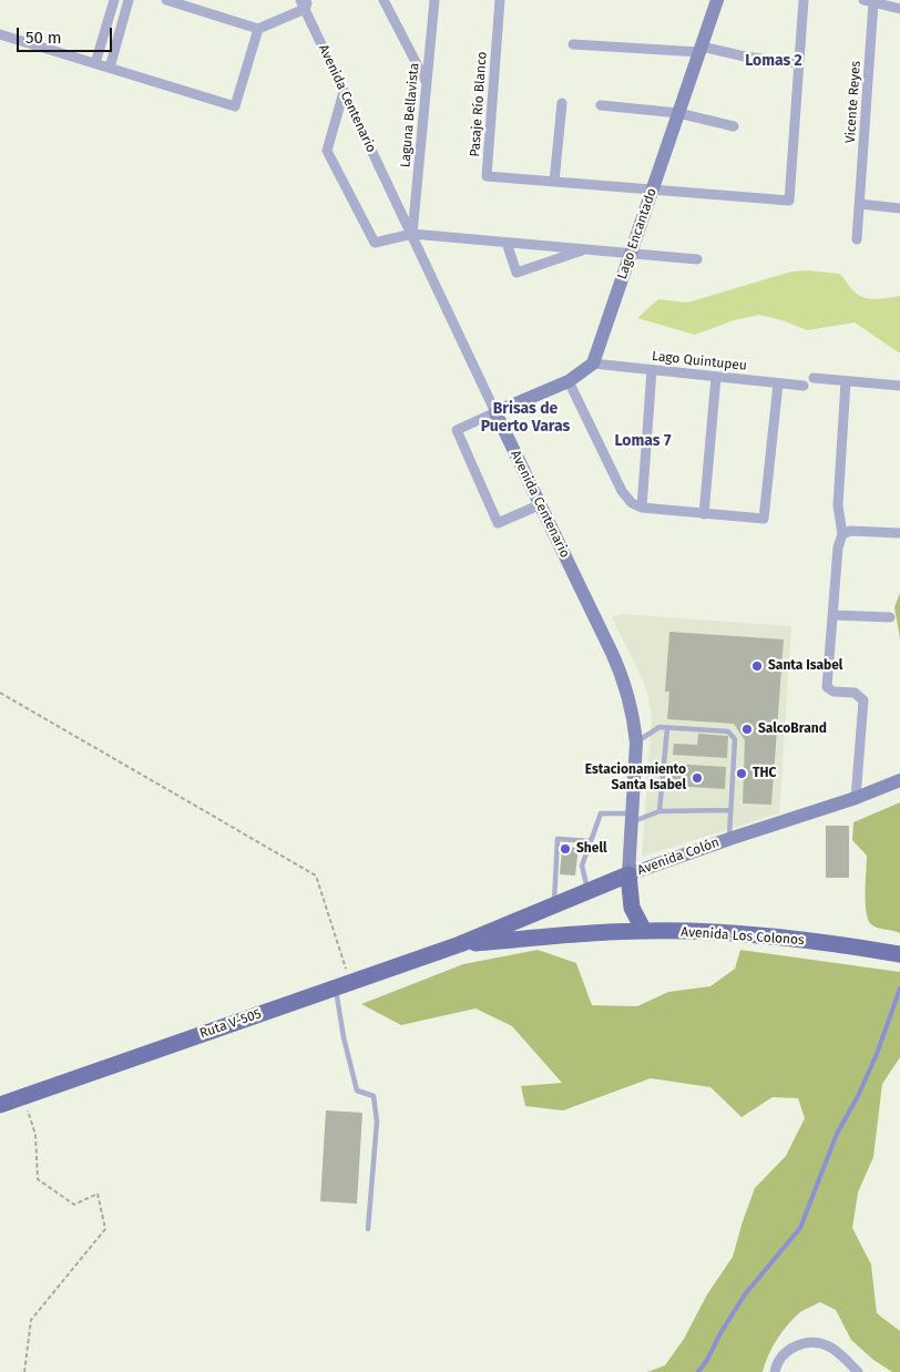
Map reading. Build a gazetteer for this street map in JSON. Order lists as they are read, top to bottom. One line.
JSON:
{"streets":{"main road":["Avenida Colón","Avenida Los Colonos","Ruta V-505"],"street":["Avenida Centenario","Vicente Reyes","Pasaje Río Blanco","Laguna Bellavista","Lago Encantado","Lago Quintupeu"]},"crossings":[["Avenida Centenario","Laguna Bellavista"],["Avenida Centenario","Avenida Colón"],["Lago Encantado","Lago Quintupeu"],["Avenida Colón","Avenida Los Colonos"],["Avenida Colón","Ruta V-505"],["Avenida Los Colonos","Ruta V-505"]],"districts":["Lomas 2","Brisas de Puerto Varas","Lomas 7"],"places":["Santa Isabel","SalcoBrand","THC","Estacionamiento Santa Isabel","Shell"],"scale_bar":"50 m"}
